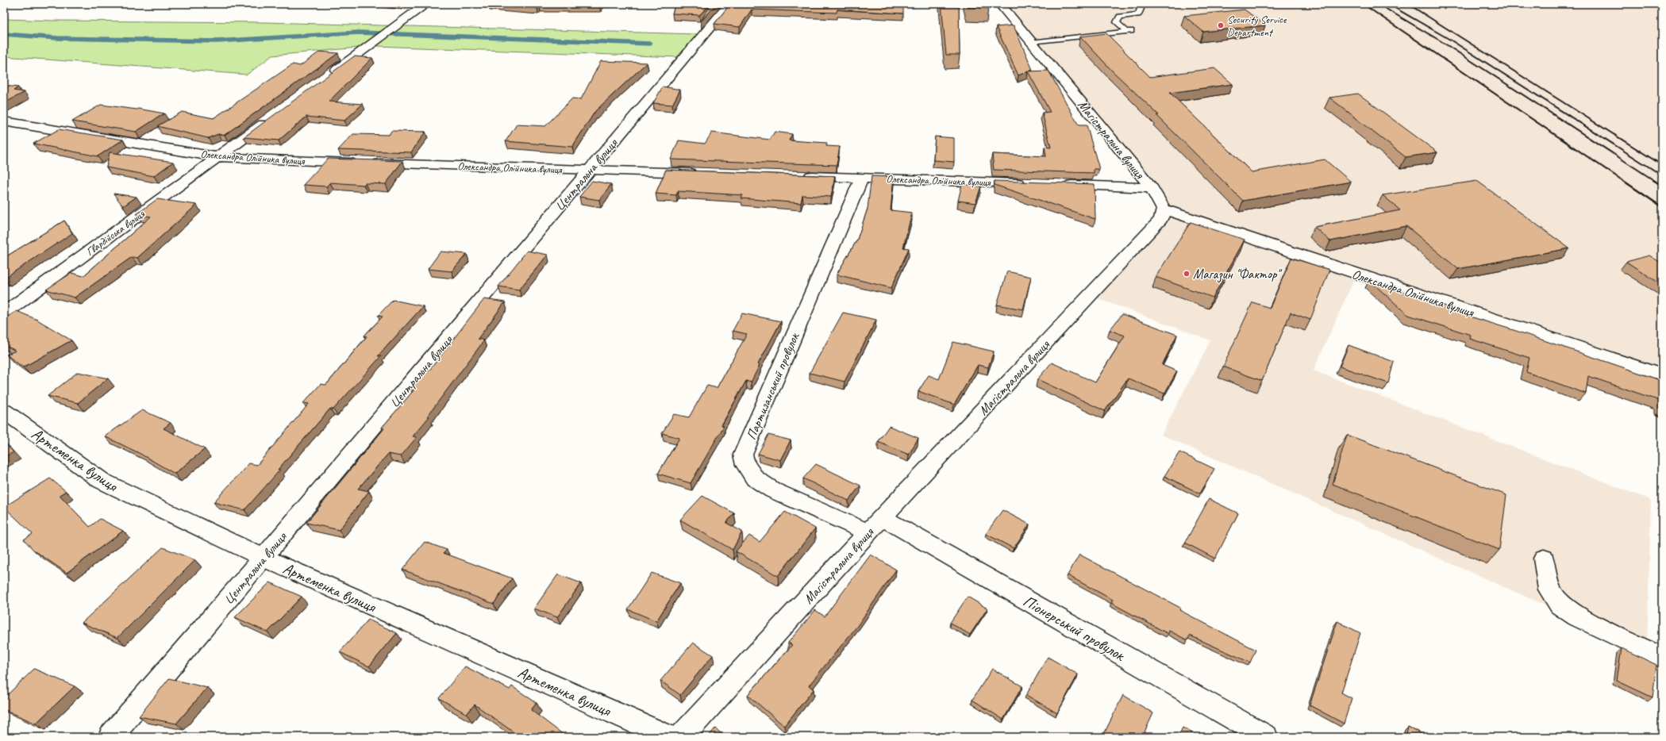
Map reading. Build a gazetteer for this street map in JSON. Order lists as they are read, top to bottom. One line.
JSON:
{"streets":{"street":["Магістральна вулиця","Олександра Олійника вулиця","Центральна вулиця","Гвардійська вулиця","Партизанський провулок","Артеменка вулиця","Піонерський провулок"]},"crossings":[["Магістральна вулиця","Олександра Олійника вулиця"],["Магістральна вулиця","Партизанський провулок"],["Магістральна вулиця","Піонерський провулок"],["Олександра Олійника вулиця","Центральна вулиця"],["Олександра Олійника вулиця","Гвардійська вулиця"],["Олександра Олійника вулиця","Партизанський провулок"],["Центральна вулиця","Артеменка вулиця"],["Партизанський провулок","Піонерський провулок"]],"places":["Security Service Department","Магазин \"Фактор\""]}
